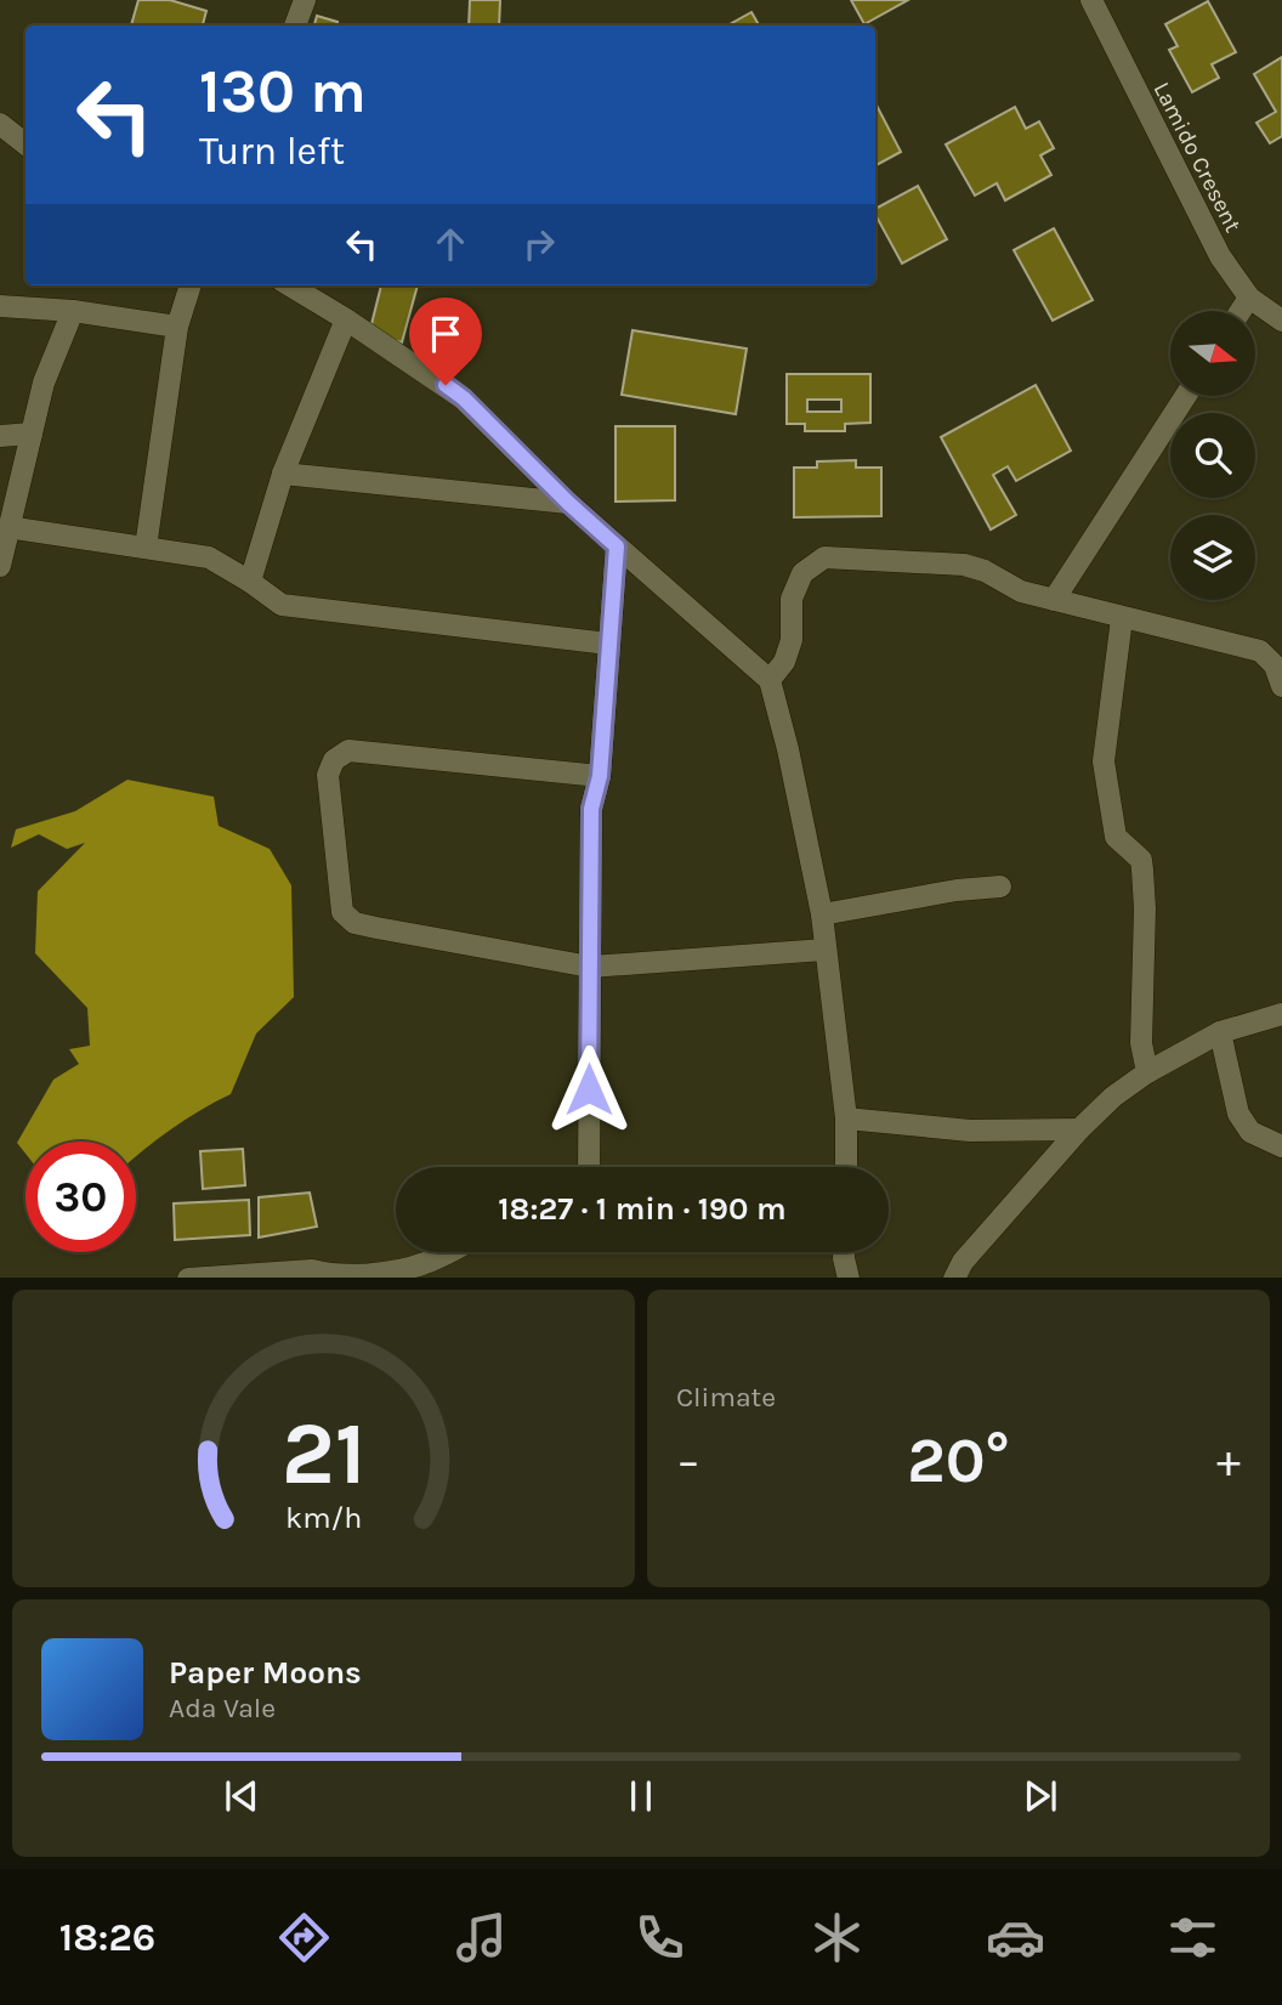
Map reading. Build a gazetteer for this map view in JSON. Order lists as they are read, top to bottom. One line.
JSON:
{"streets":{"street":["Lamido Cresent"]},"north":"right","page":{"turn":["130 m","Turn left"],"limit":"30","trip":"18:27 · 1 min · 190 m","tile":"Climate","heat":["−","20°","+"],"song":["Paper Moons","Ada Vale"],"tabs":"18:26","gauge":["21","km/h"]}}
